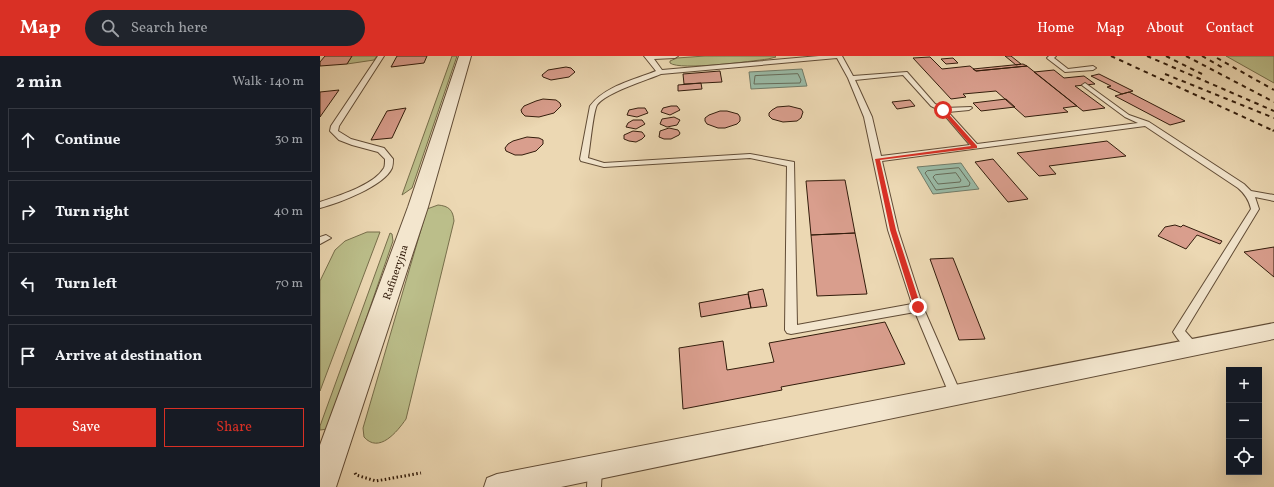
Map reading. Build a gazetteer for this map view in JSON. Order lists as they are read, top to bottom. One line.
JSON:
{"streets":{"street":["Rafineryjna"]},"page":{"header":"Map","search":"Search here","nav":["Home","Map","About","Contact"],"heading":["2 min","Walk · 140 m"],"list":[["Continue","30 m"],["Turn right","40 m"],["Turn left","70 m"],"Arrive at destination"],"map_buttons":["+","−"],"buttons":["Save","Share"]}}
